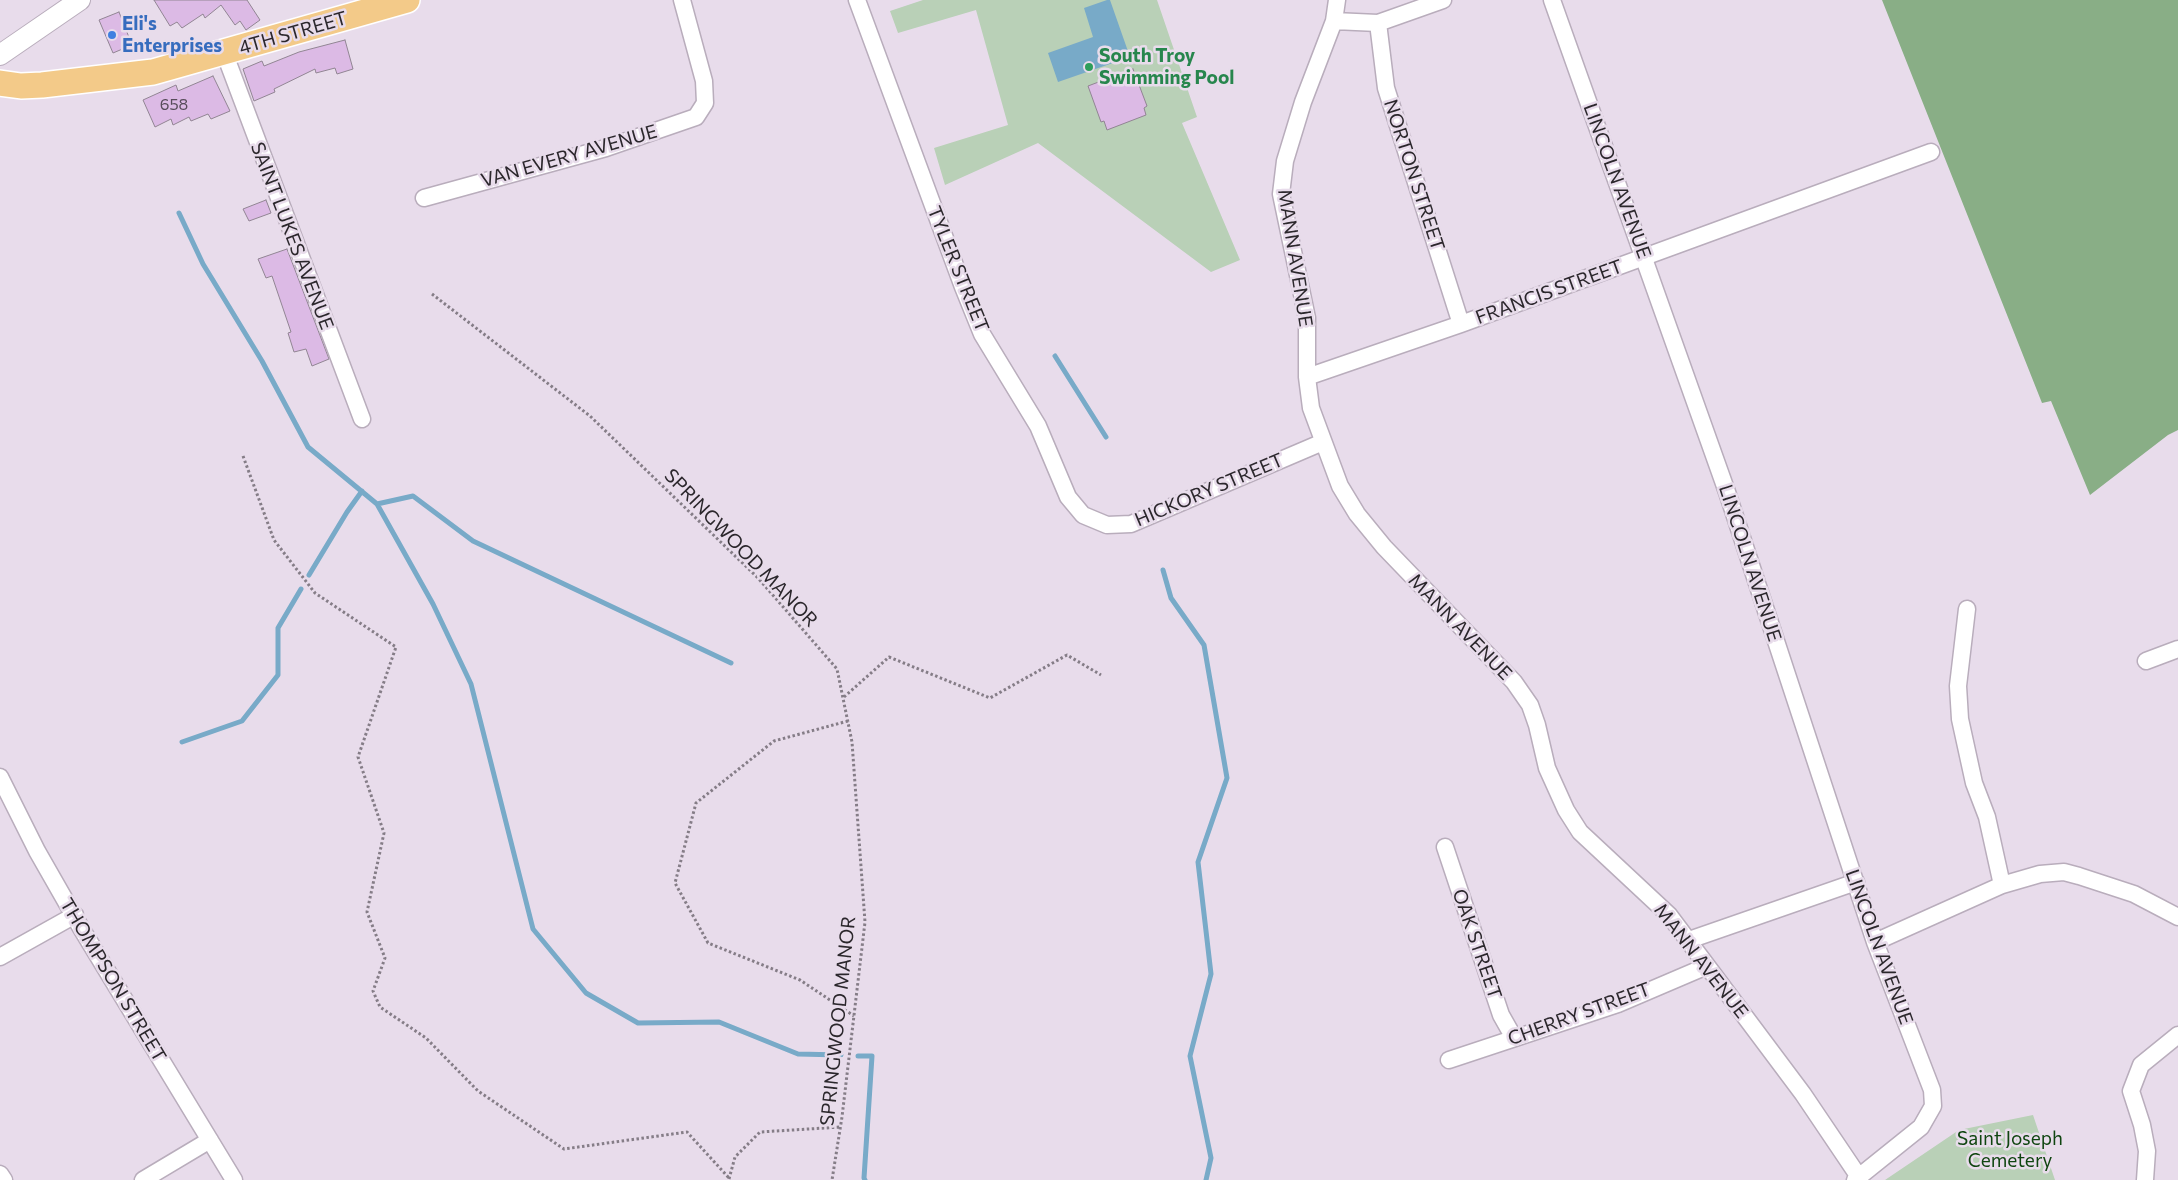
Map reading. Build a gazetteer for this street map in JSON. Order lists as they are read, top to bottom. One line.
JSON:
{"streets":{"main road":["4TH STREET"],"street":["VAN EVERY AVENUE","NORTON STREET","LINCOLN AVENUE","SAINT LUKES AVENUE","MANN AVENUE","TYLER STREET","FRANCIS STREET","HICKORY STREET","OAK STREET","THOMPSON STREET","CHERRY STREET"],"path":["SPRINGWOOD MANOR"]},"crossings":[["4TH STREET","SAINT LUKES AVENUE"],["NORTON STREET","FRANCIS STREET"],["LINCOLN AVENUE","MANN AVENUE"],["LINCOLN AVENUE","FRANCIS STREET"],["MANN AVENUE","FRANCIS STREET"],["MANN AVENUE","HICKORY STREET"],["MANN AVENUE","CHERRY STREET"],["TYLER STREET","HICKORY STREET"],["OAK STREET","CHERRY STREET"]],"parks":["Saint Joseph Cemetery"],"places":["Eli's Enterprises","South Troy Swimming Pool"],"house_numbers":["658"]}
